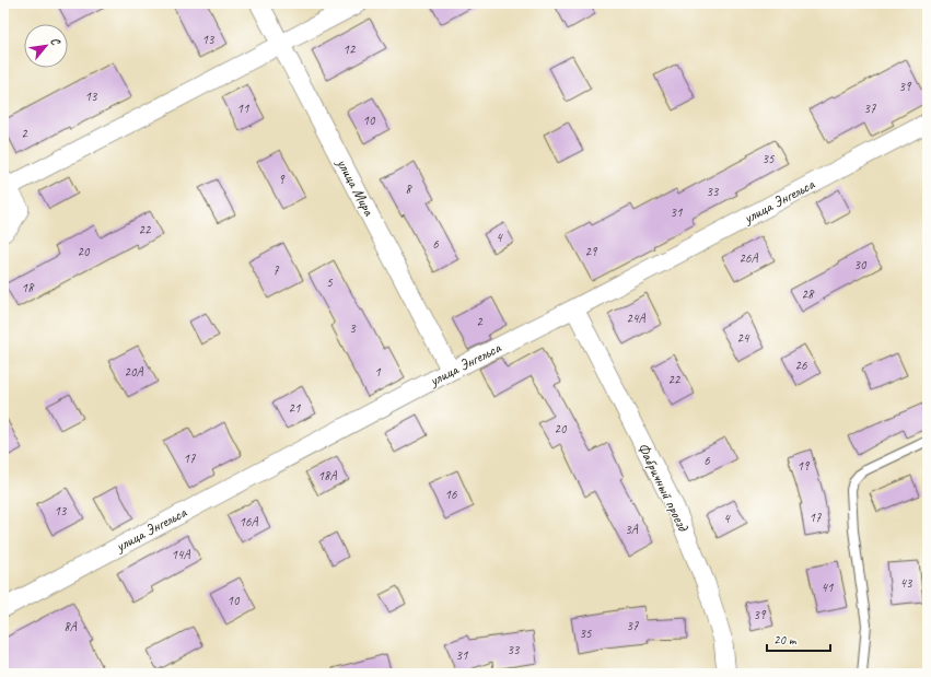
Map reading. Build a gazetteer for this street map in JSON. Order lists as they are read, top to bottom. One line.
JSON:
{"streets":{"street":["улица Мира","улица Энгельса","Фабричный проезд"]},"crossings":[["улица Мира","улица Энгельса"],["улица Энгельса","Фабричный проезд"]],"house_numbers":["13","12","39","13","11","37","10","2","35","9","8","33","31","22","4","6","20","29","26А","30","7","5","18","28","24А","2","3","24","26","20А","1","22","21","20","17","6","19","18А","16","13","17","4","16А","3А","14А","43","41","10","39","37","8А","35","33","31"],"scale_bar":"20 m","north":"top right"}
